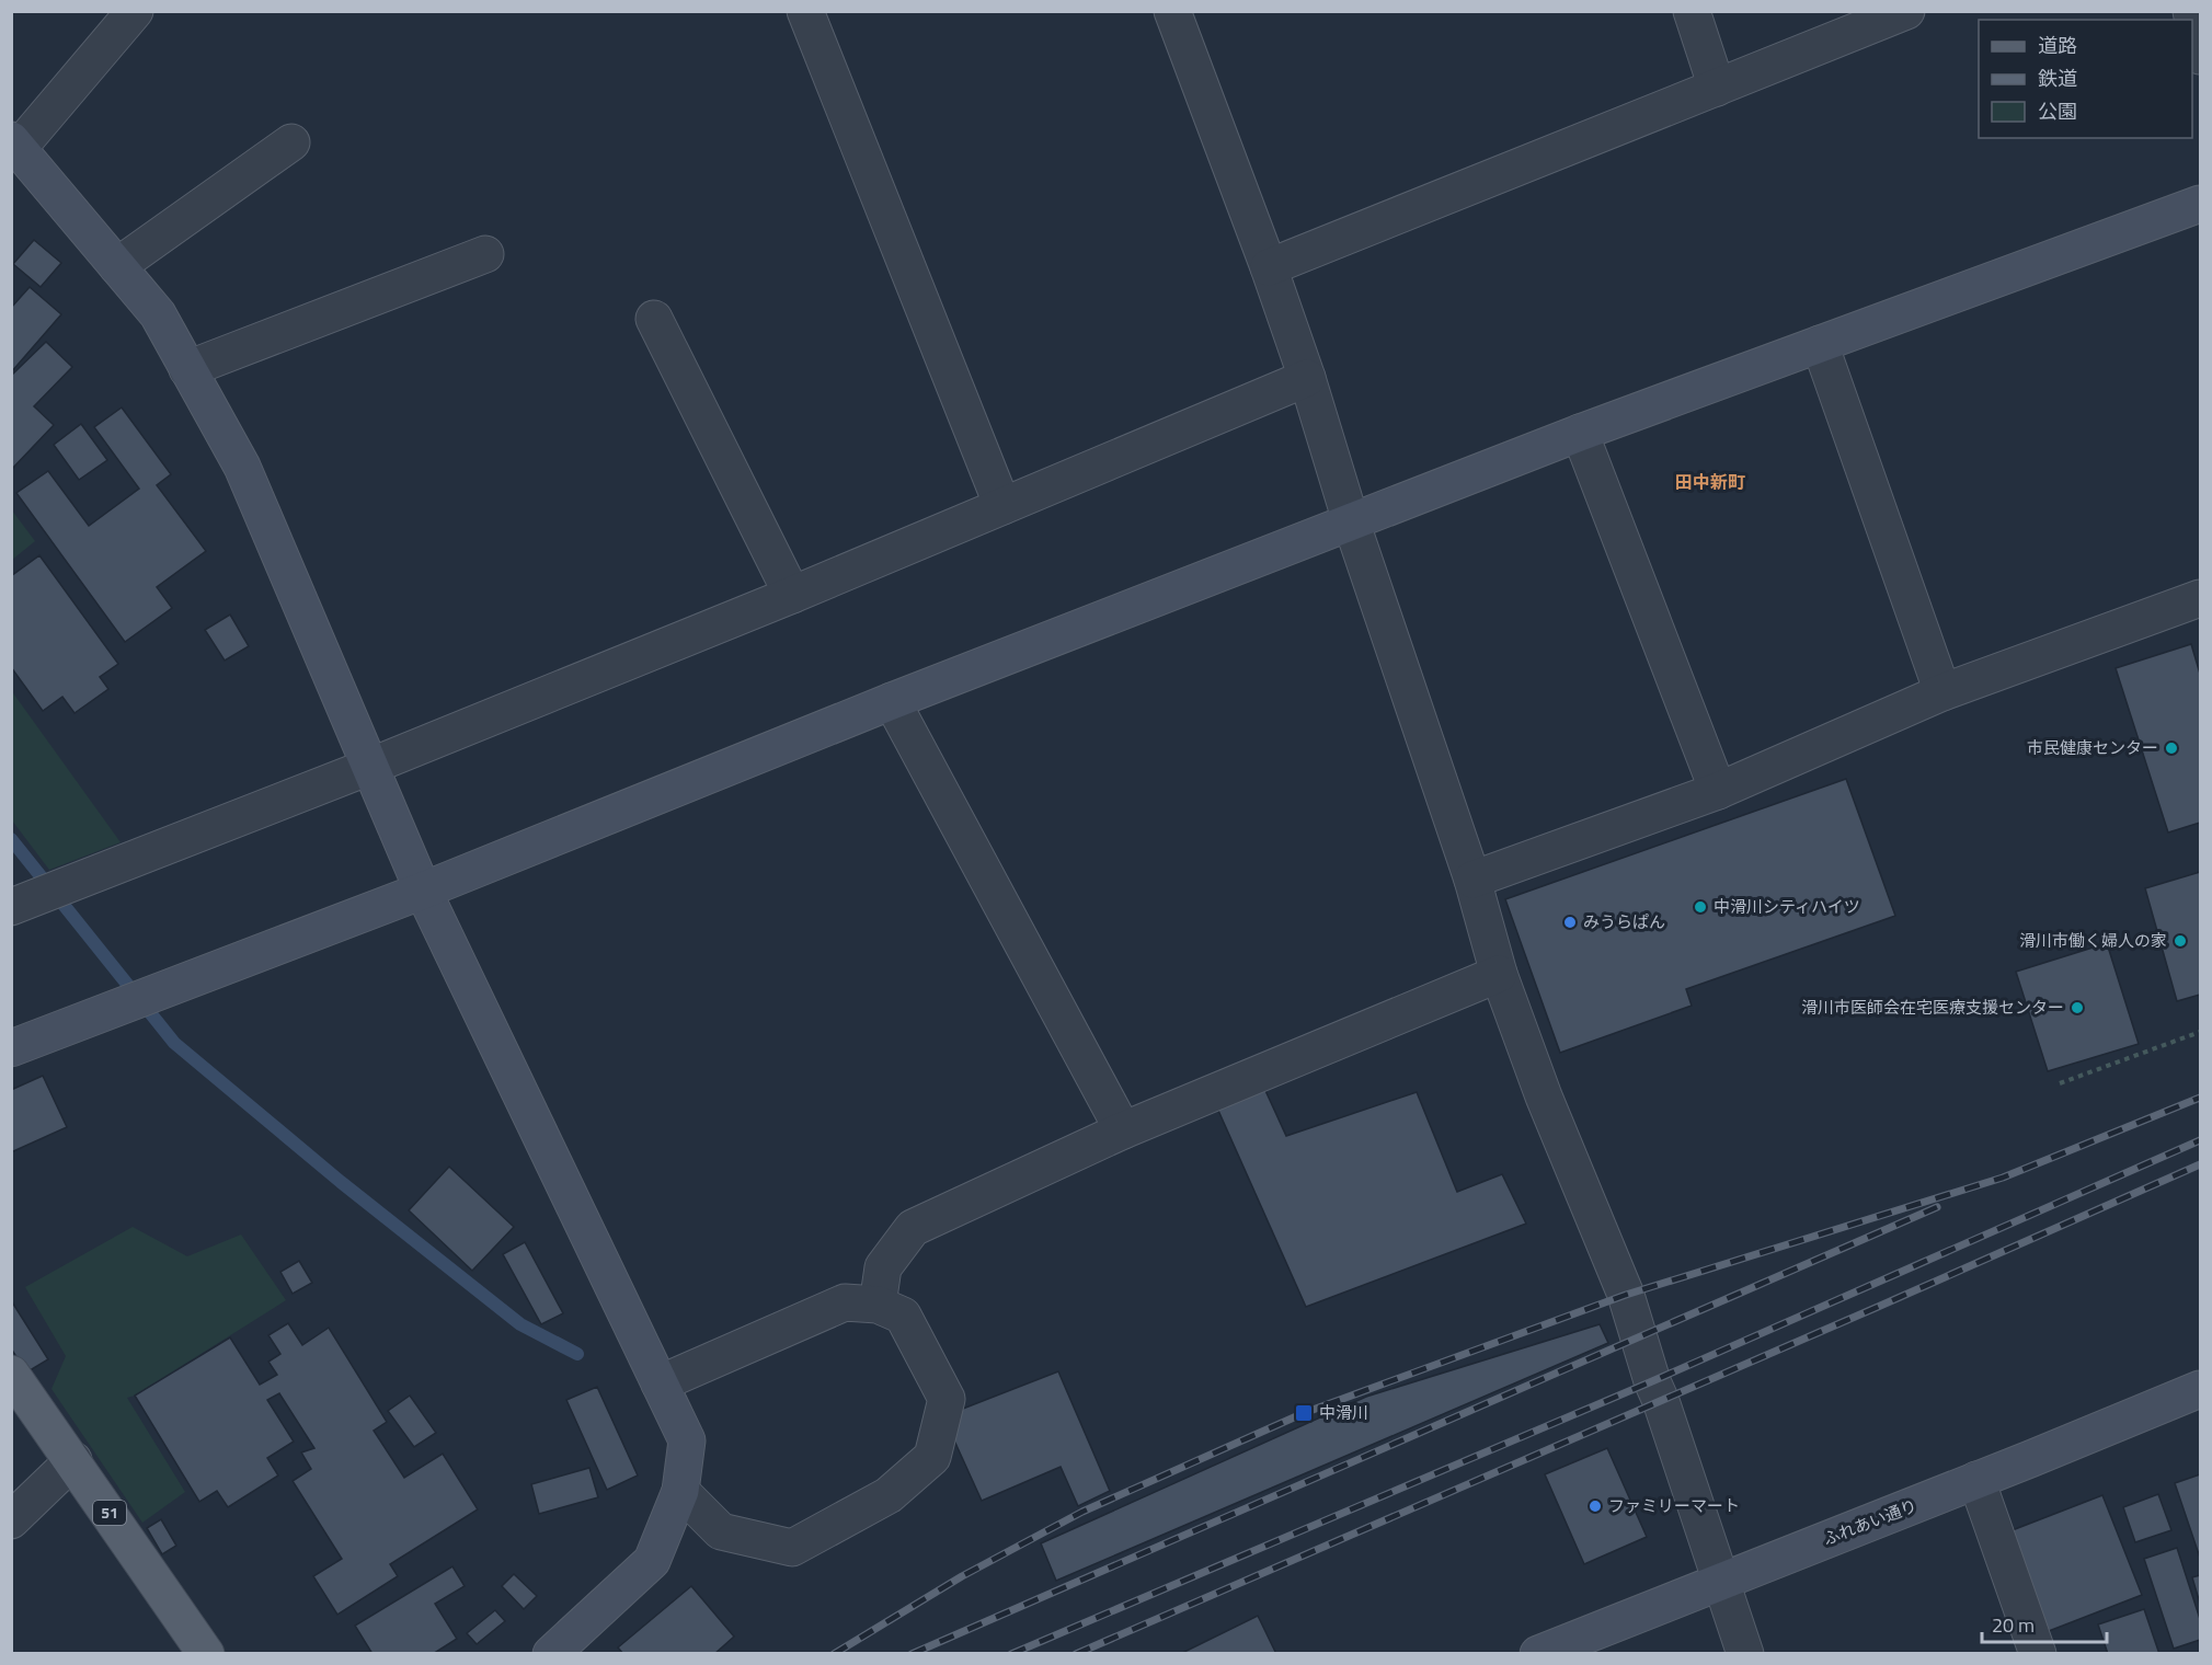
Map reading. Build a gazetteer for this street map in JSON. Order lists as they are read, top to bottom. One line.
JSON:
{"streets":{"main road":["51"],"street":["ふれあい通り"]},"districts":["田中新町"],"places":{"other":["市民健康センター","中滑川シティハイツ","みうらぱん","滑川市働く婦人の家","滑川市医師会在宅医療支援センター","ファミリーマート"],"transit":["中滑川"]},"legend":["道路","鉄道","公園"],"scale_bar":"20 m"}
